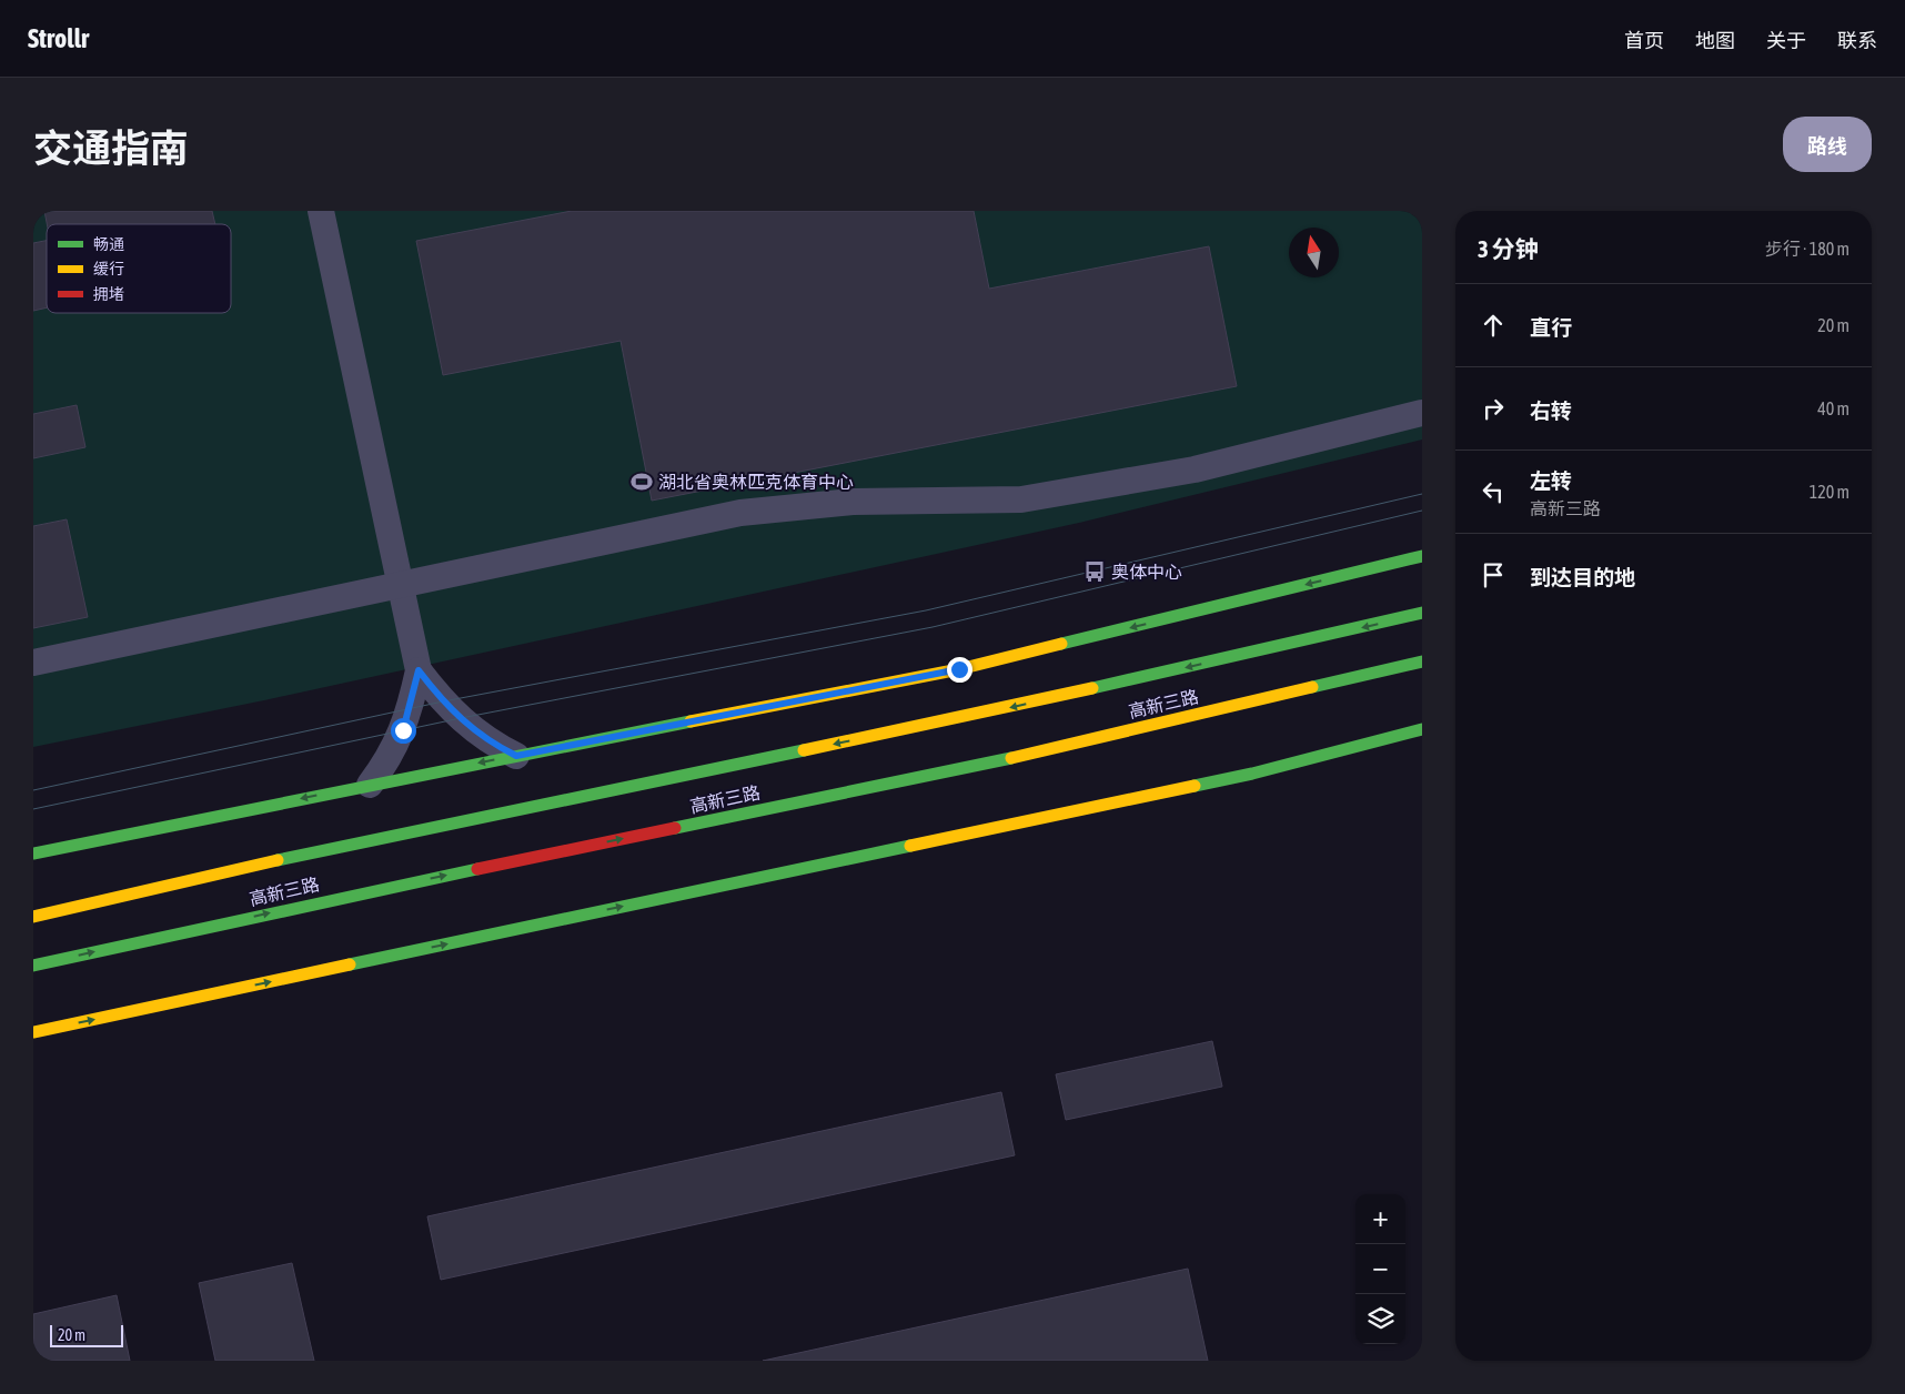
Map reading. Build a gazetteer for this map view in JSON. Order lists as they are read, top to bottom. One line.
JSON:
{"streets":{"main road":["高新三路"]},"places":{"sports":["湖北省奥林匹克体育中心"],"bus stop":["奥体中心"]},"legend":["畅通","缓行","拥堵"],"scale_bar":"20 m","north":"top","page":{"header":"Strollr","nav":["首页","地图","关于","联系"],"title":"交通指南","buttons":"路线","heading":["3 分钟","步行 · 180 m"],"list":[["直行","20 m"],["右转","40 m"],["左转","高新三路","120 m"],"到达目的地"],"map_buttons":["+","−"],"scale":"20 m"}}
